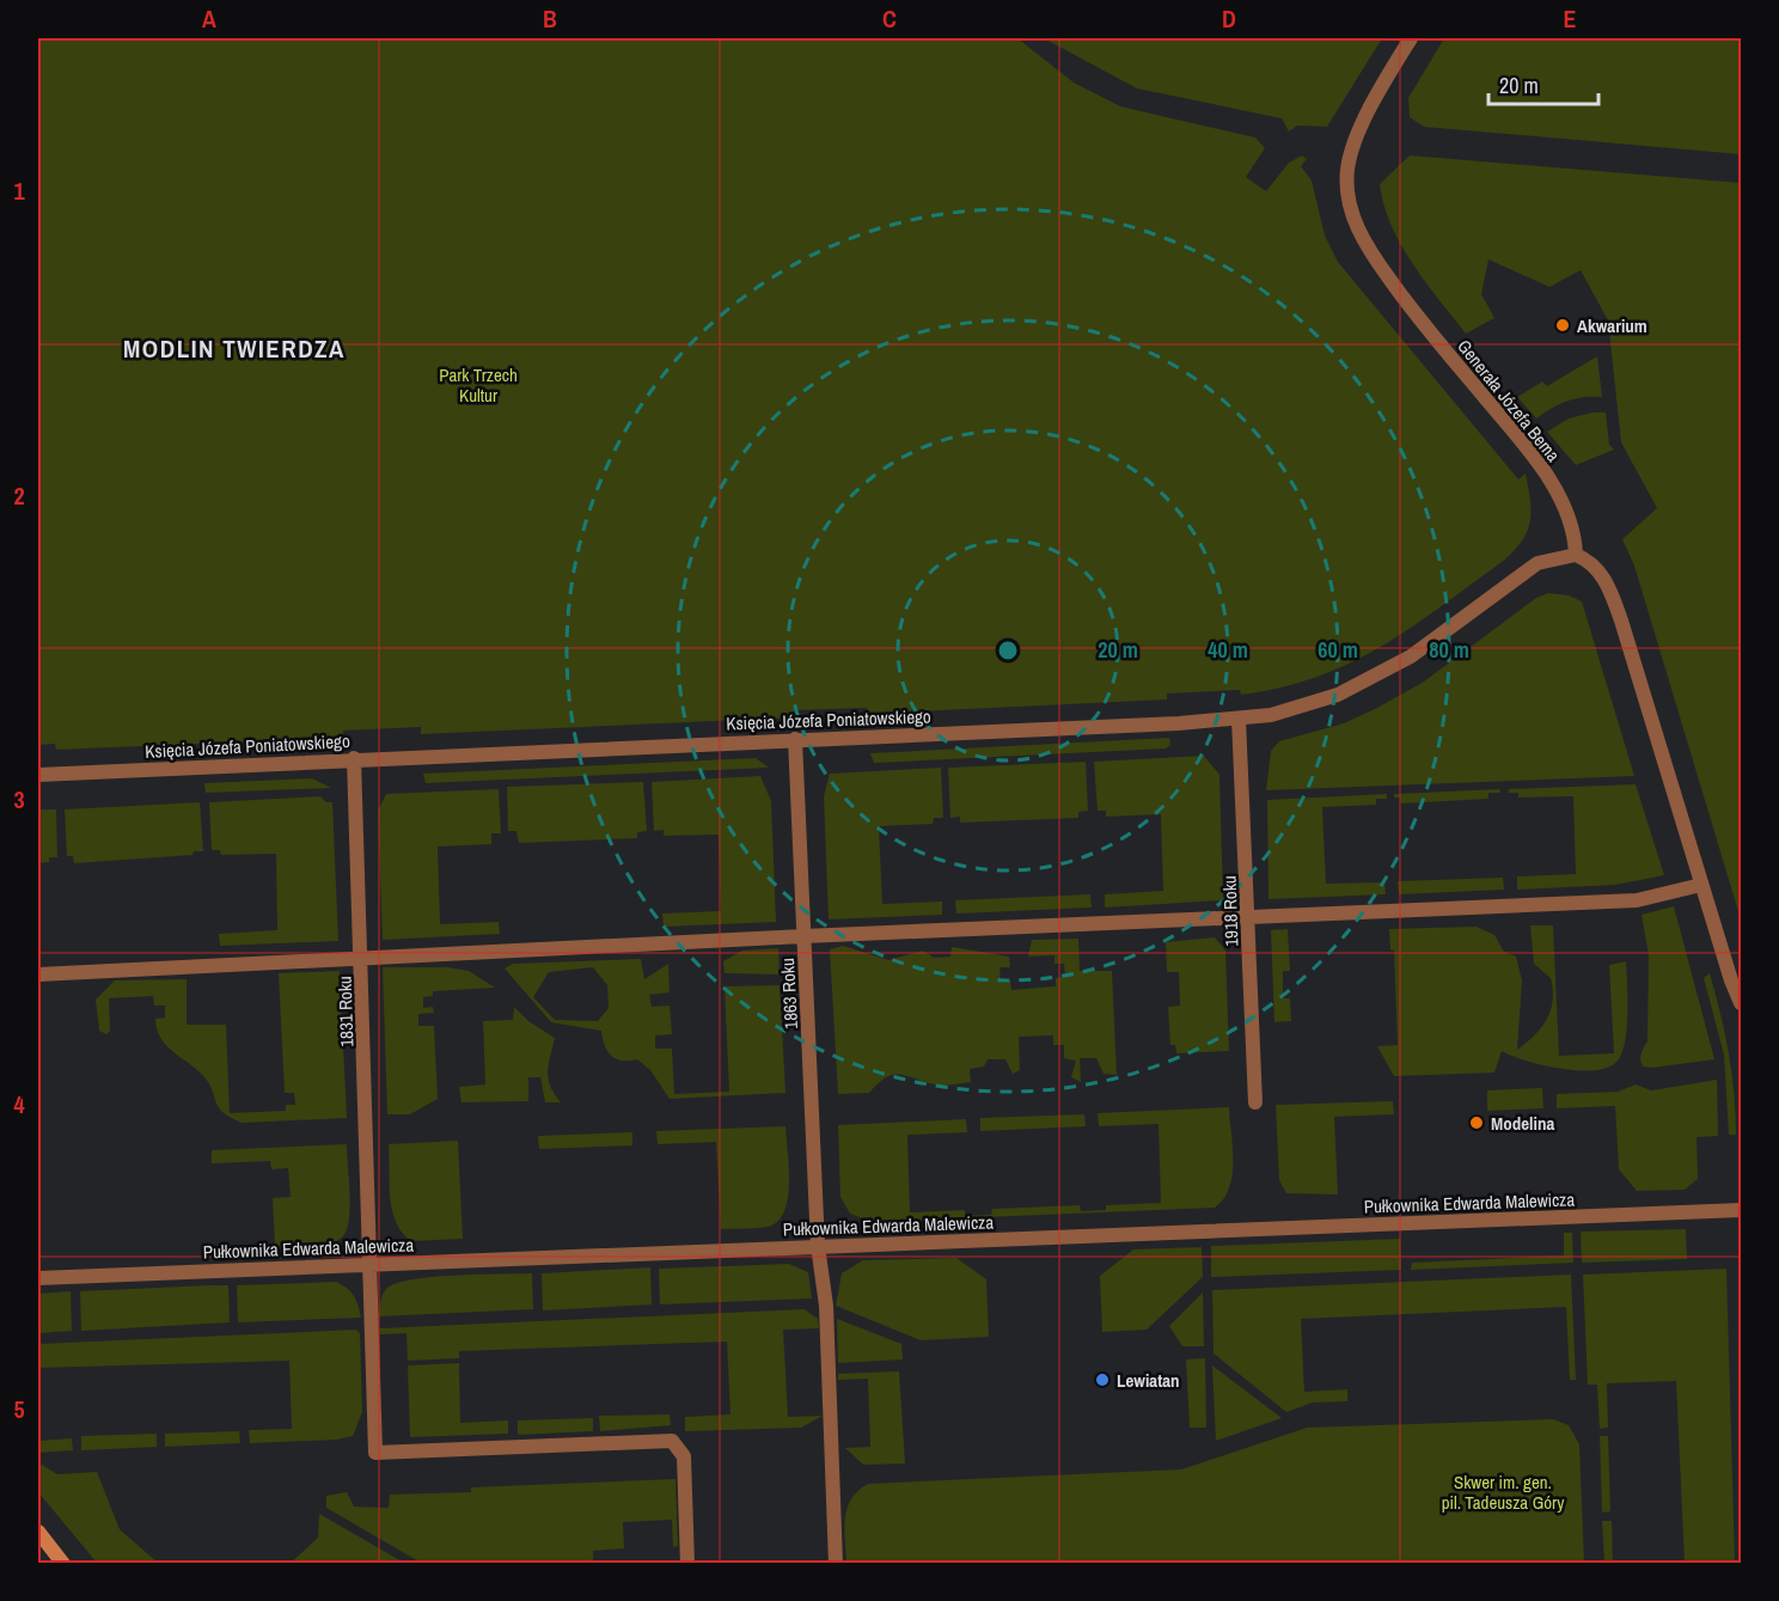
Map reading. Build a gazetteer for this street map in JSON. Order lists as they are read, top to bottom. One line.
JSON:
{"streets":{"street":["Generała Józefa Bema","Księcia Józefa Poniatowskiego","1918 Roku","1863 Roku","1831 Roku","Pułkownika Edwarda Malewicza"]},"crossings":[["Generała Józefa Bema","Księcia Józefa Poniatowskiego"],["Księcia Józefa Poniatowskiego","1918 Roku"],["Księcia Józefa Poniatowskiego","1863 Roku"],["Księcia Józefa Poniatowskiego","1831 Roku"],["1863 Roku","Pułkownika Edwarda Malewicza"],["1831 Roku","Pułkownika Edwarda Malewicza"]],"districts":["MODLIN TWIERDZA"],"parks":["Park Trzech Kultur","Skwer im. gen. pil. Tadeusza Góry"],"places":["Akwarium","Modelina","Lewiatan"],"scale_bar":"20 m","grid":{"columns":["A","B","C","D","E"],"rows":["1","2","3","4","5"]},"rings":["20 m","40 m","60 m","80 m"]}
